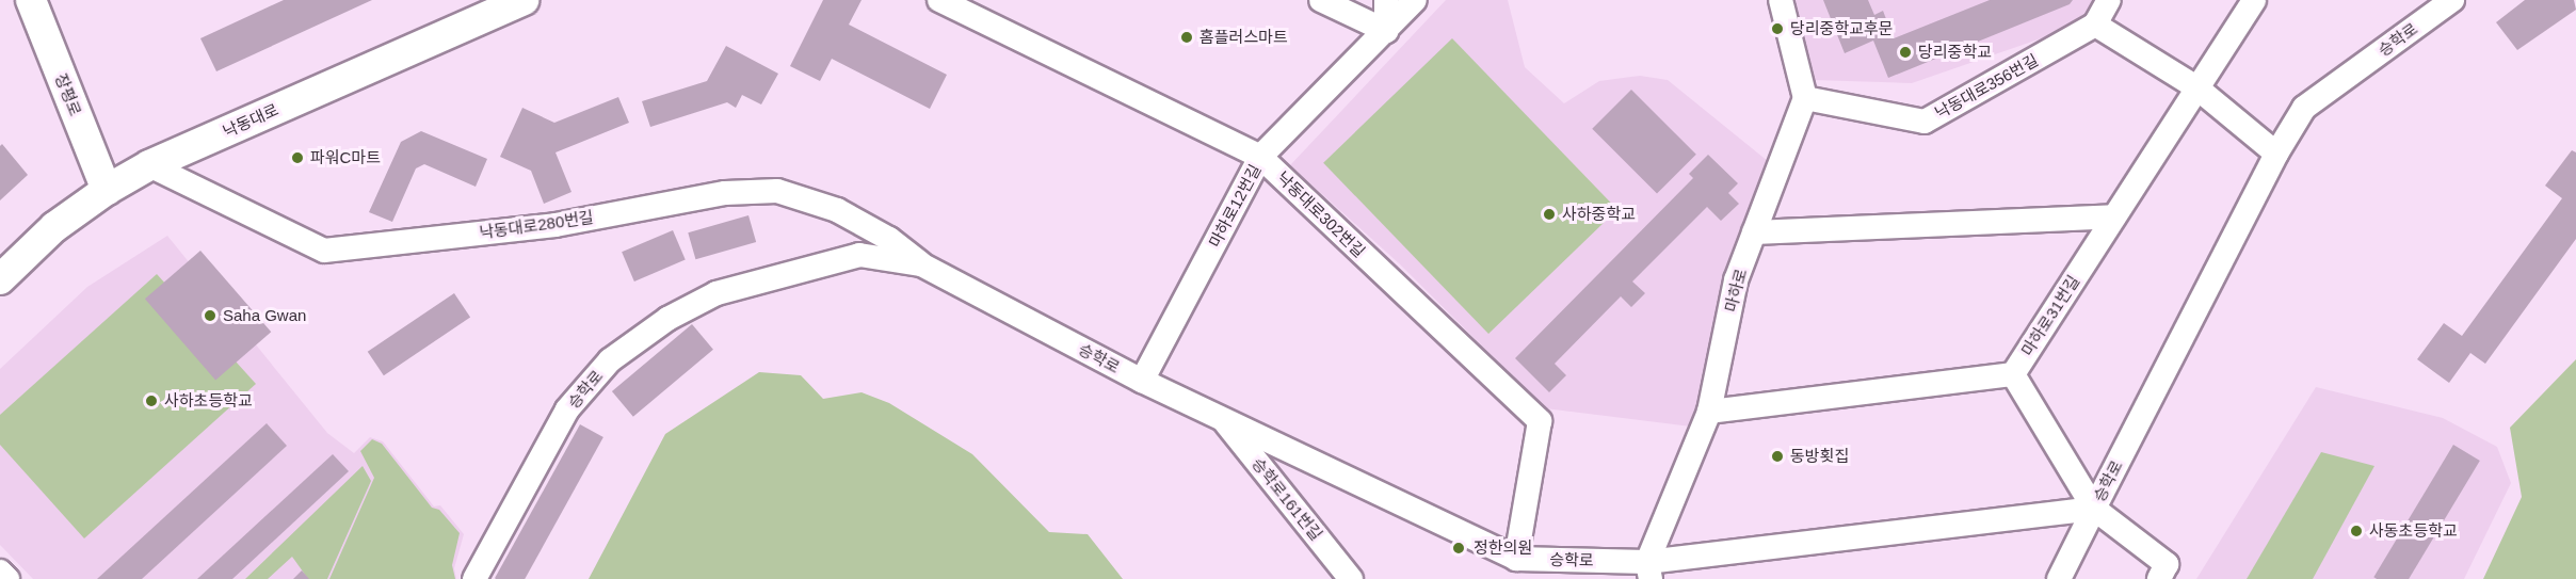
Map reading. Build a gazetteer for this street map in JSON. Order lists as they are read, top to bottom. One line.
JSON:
{"streets":{"main road":["장평로","낙동대로"],"street":["승학로","낙동대로356번길","마하로12번길","낙동대로302번길","낙동대로280번길","마하로","마하로31번길","승학로161번길"]},"crossings":[["승학로","마하로12번길"],["승학로","낙동대로302번길"],["승학로","낙동대로280번길"],["승학로","마하로"],["승학로","승학로161번길"],["낙동대로356번길","마하로"],["장평로","낙동대로"],["낙동대로","낙동대로280번길"],["마하로12번길","낙동대로302번길"]],"places":["당리중학교후문","홈플러스마트","당리중학교","파워C마트","사하중학교","Saha Gwan","사하초등학교","동방횟집","사동초등학교","정한의원"]}
